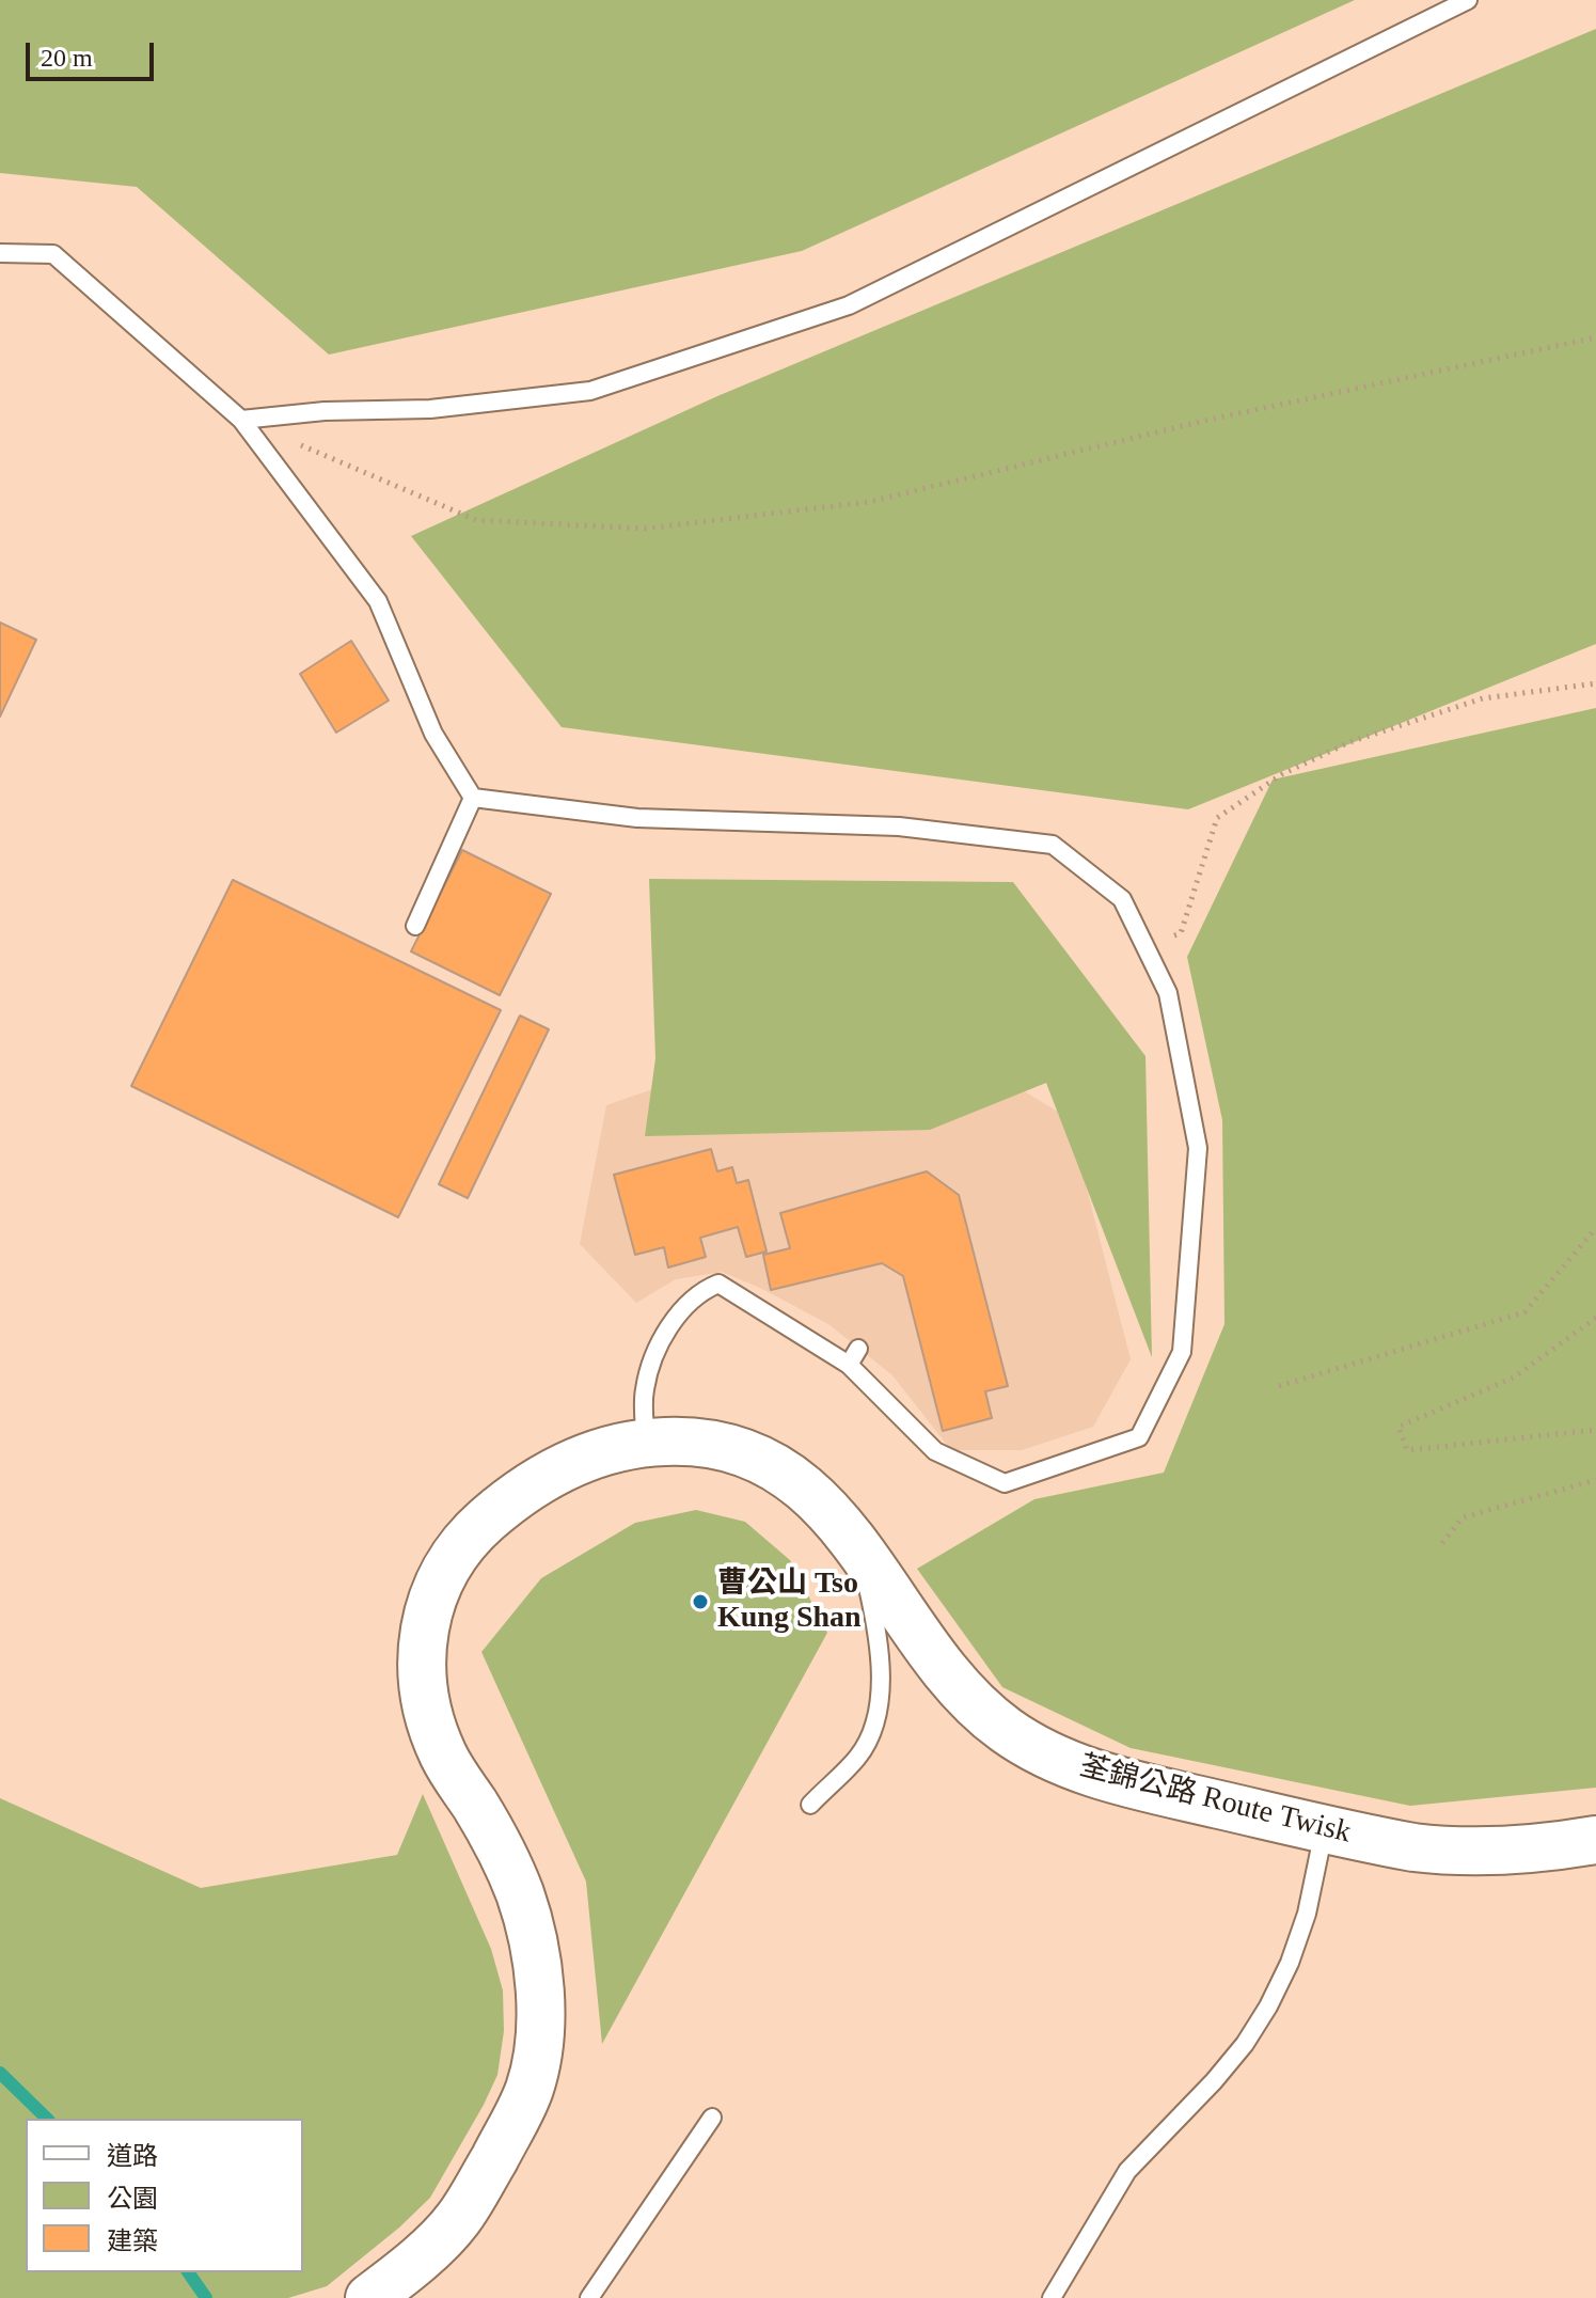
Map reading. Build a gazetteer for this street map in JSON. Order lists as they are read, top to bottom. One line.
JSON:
{"streets":{"main road":["荃錦公路 Route Twisk"]},"places":["曹公山 Tso Kung Shan"],"legend":["道路","公園","建築"],"scale_bar":"20 m"}
